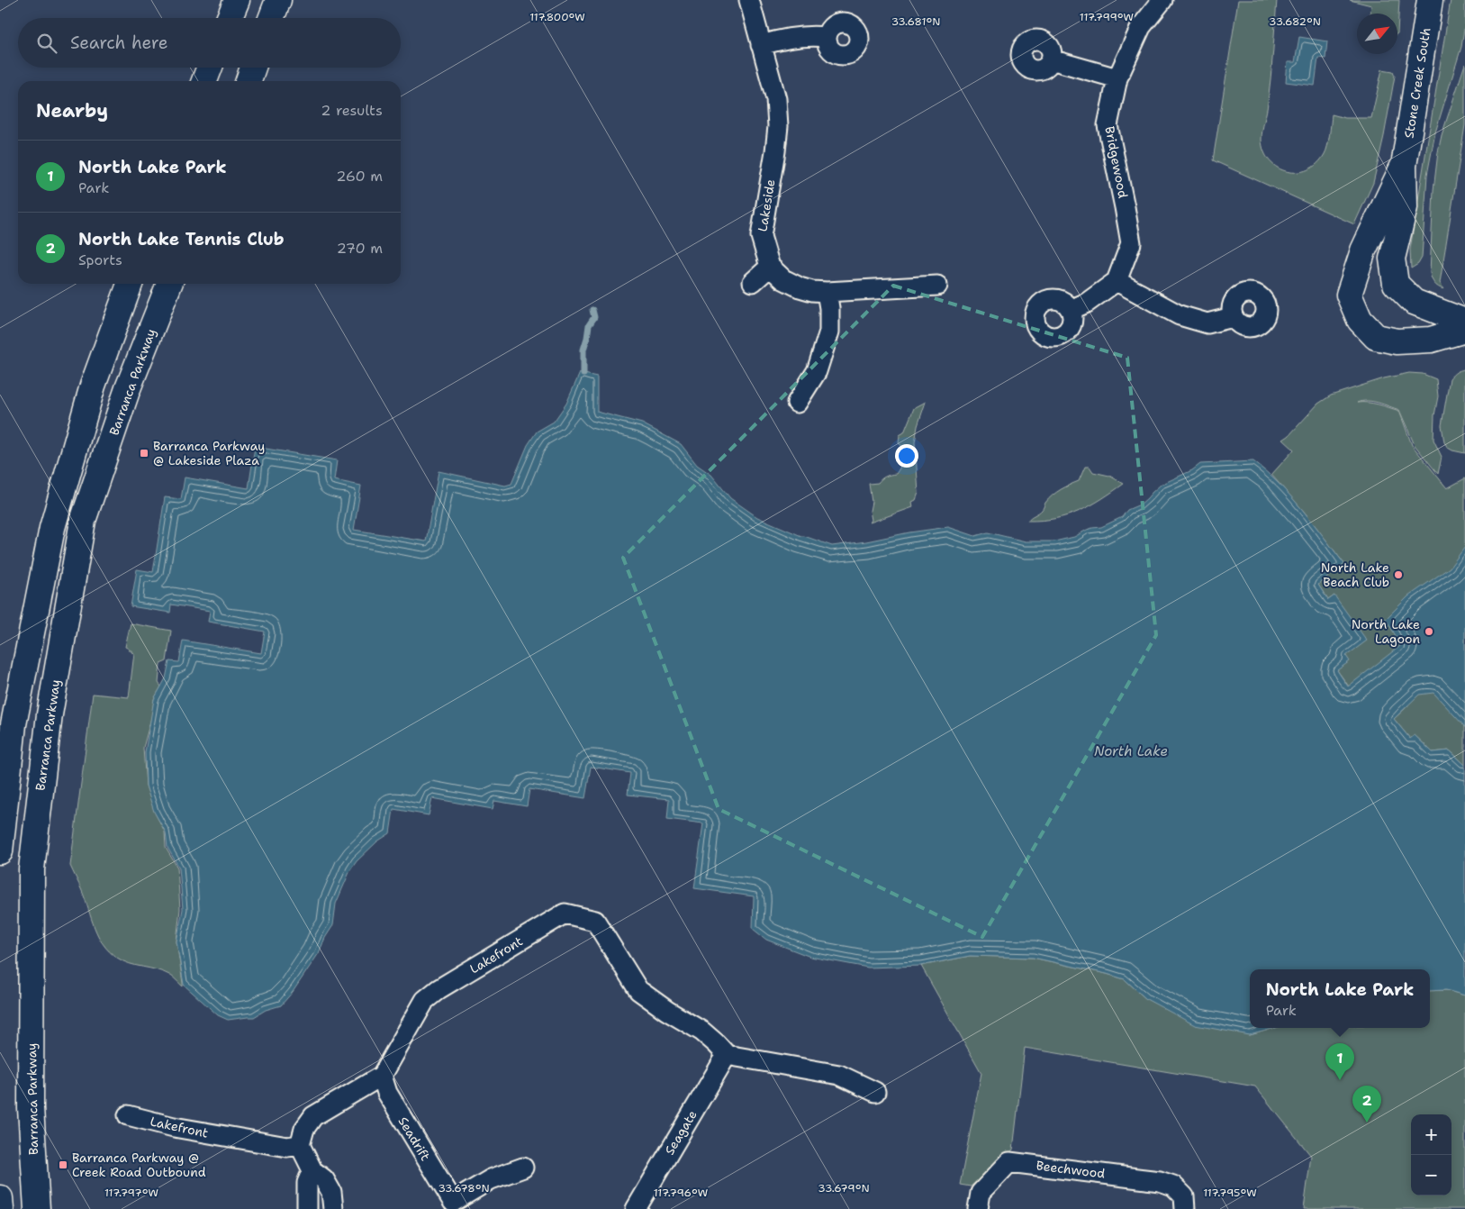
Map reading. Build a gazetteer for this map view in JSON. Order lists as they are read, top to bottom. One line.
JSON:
{"streets":{"main road":["Stone Creek South","Barranca Parkway"],"street":["Bridgewood","Lakeside","Lakefront","Seagate","Seadrift","Beechwood"]},"crossings":[["Lakefront","Seagate"],["Lakefront","Seadrift"]],"water":["North Lake"],"places":{"transit":["Barranca Parkway @ Lakeside Plaza","Barranca Parkway @ Creek Road Outbound"],"other":["North Lake Beach Club","North Lake Lagoon"]},"north":"top right","page":{"search":"Search here","heading":["Nearby","2 results"],"list":[{"mark":"1","name":"North Lake Park","note":"Park","value":"260 m"},{"mark":"2","name":"North Lake Tennis Club","note":"Sports","value":"270 m"}],"popup":["North Lake Park","Park"],"pins":["1","2"],"map_buttons":["+","−"]},"coordinates":["117.800°W","117.799°W","33.681°N","33.682°N","33.678°N","33.679°N","117.797°W","117.796°W","117.795°W"]}
